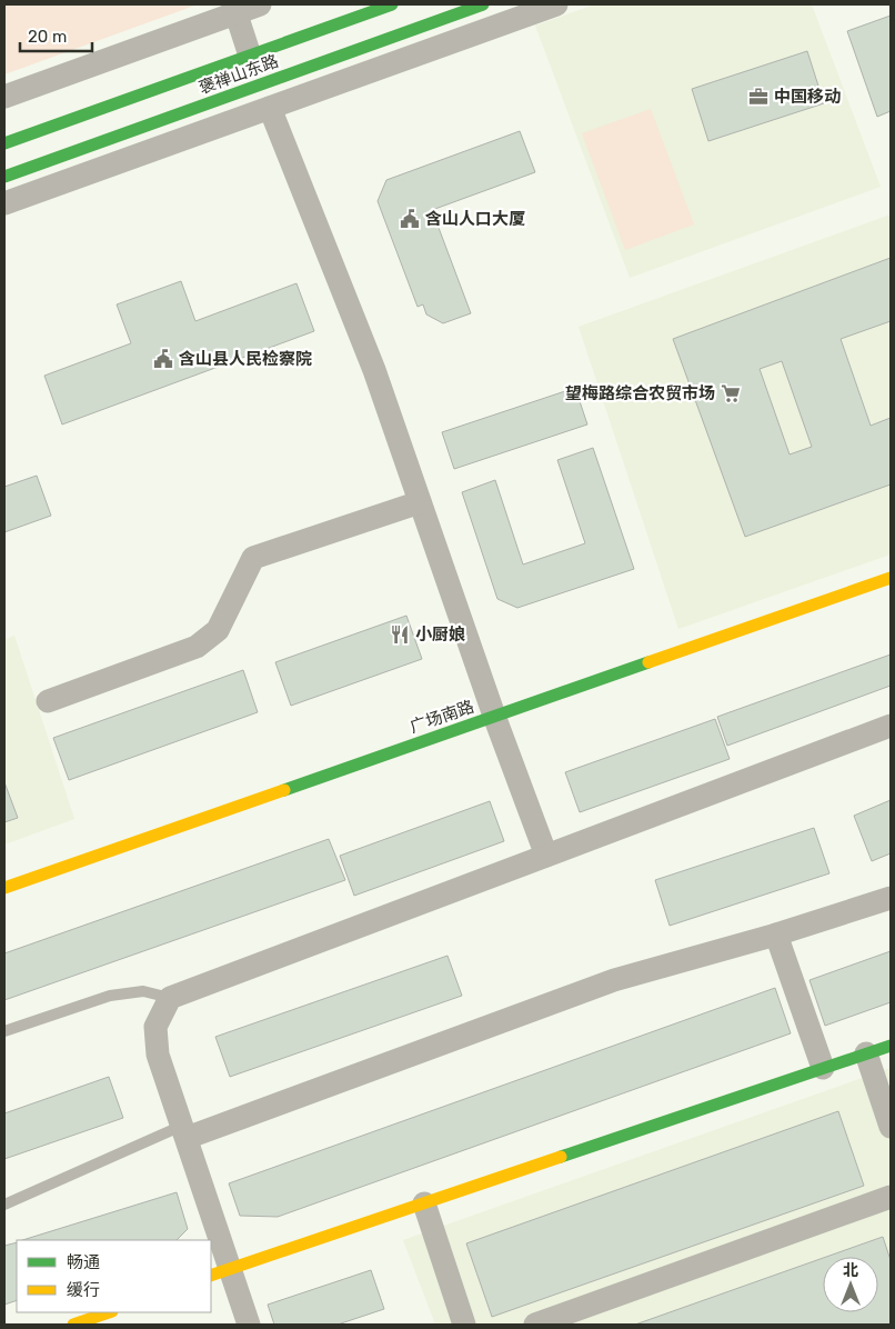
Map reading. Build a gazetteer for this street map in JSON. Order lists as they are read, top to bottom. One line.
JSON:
{"streets":{"street":["褒禅山东路","广场南路"]},"places":{"office":["中国移动"],"public building":["含山人口大厦","含山县人民检察院"],"supermarket":["望梅路综合农贸市场"],"restaurant":["小厨娘"]},"legend":["畅通","缓行"],"scale_bar":"20 m","north":"top"}
